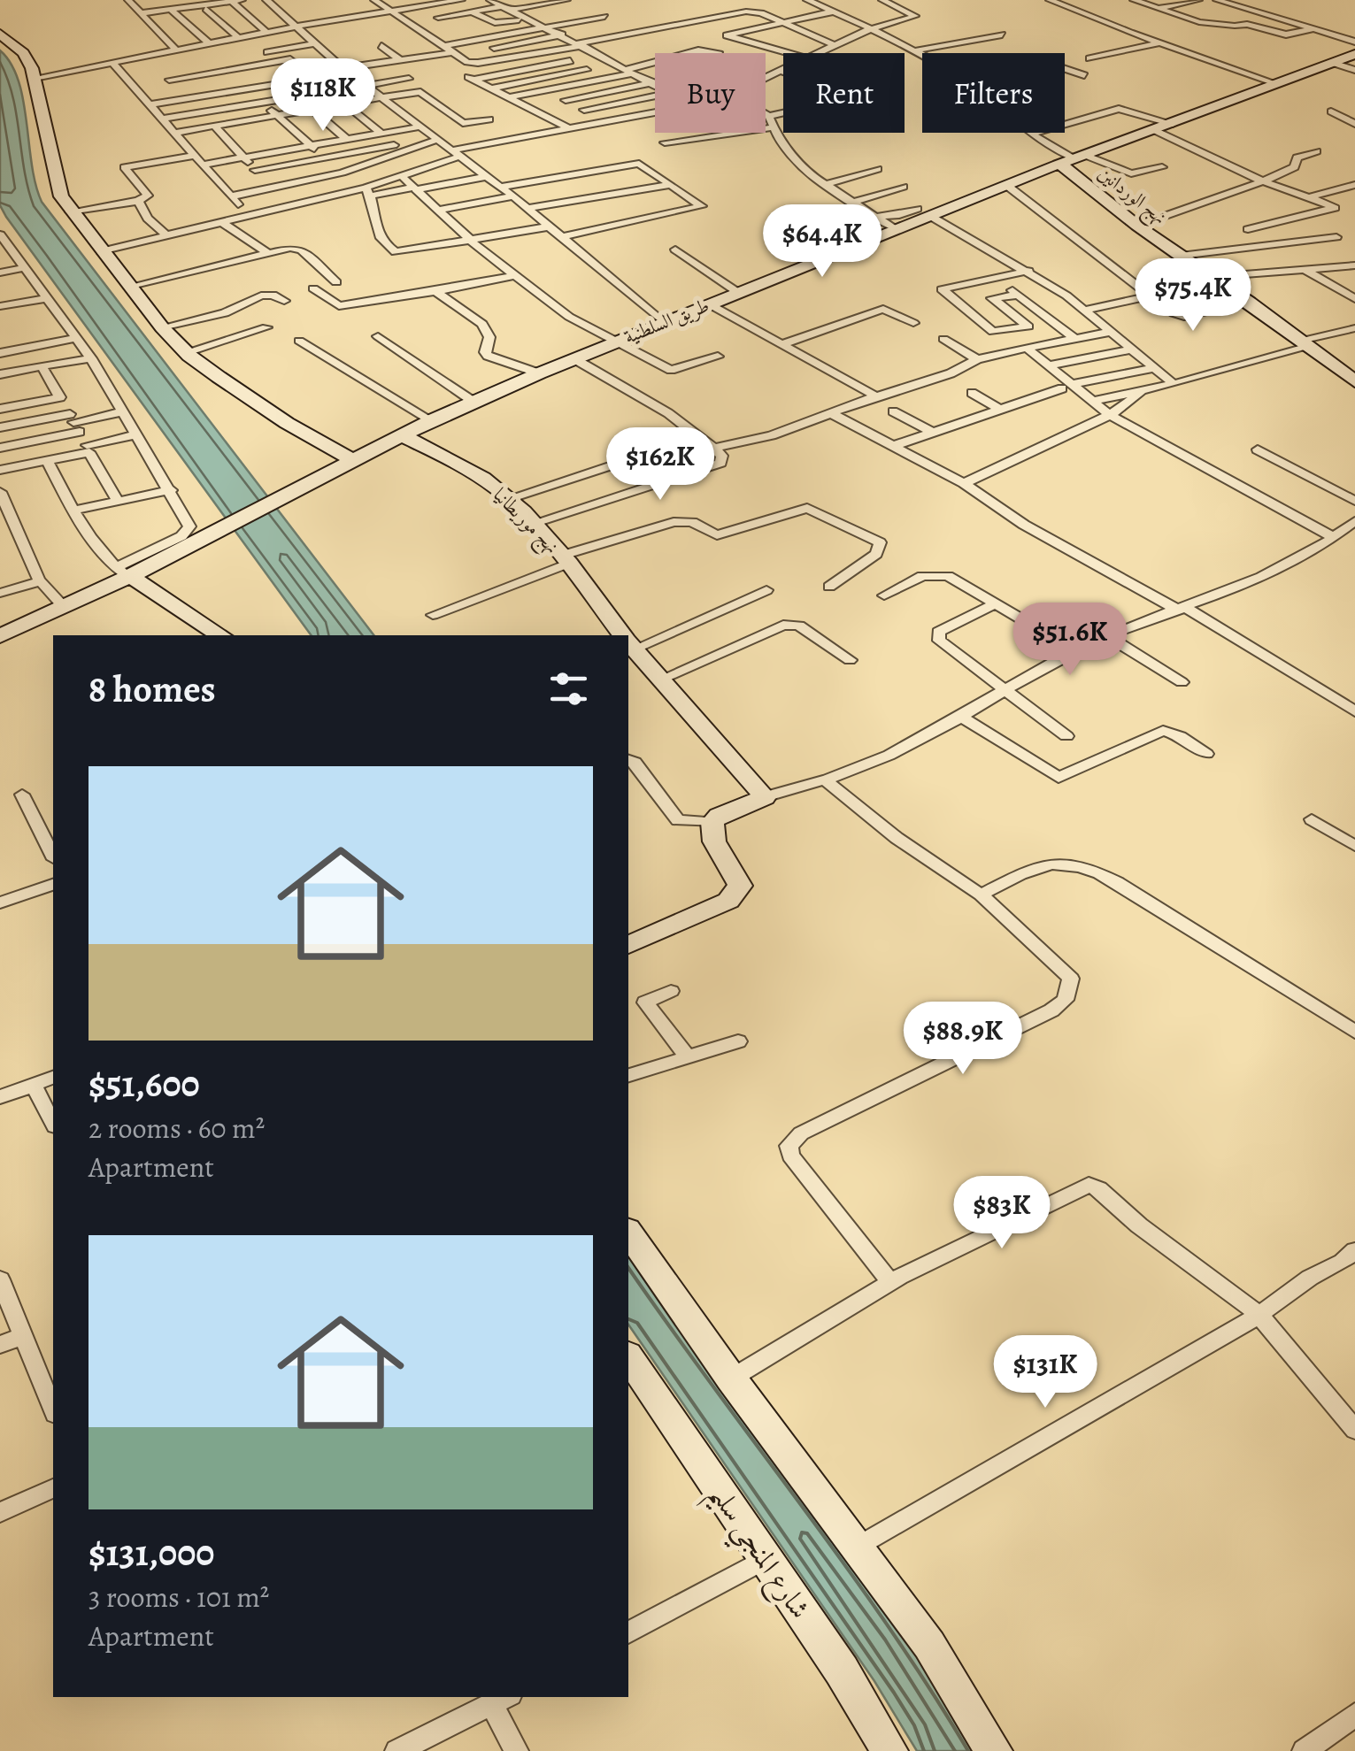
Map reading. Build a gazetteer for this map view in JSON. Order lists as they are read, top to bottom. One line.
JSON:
{"streets":{"main road":["نهج الوردانين","طريق السلطنية","نهج موريطانيا","شارع المنجي سليم"]},"crossings":[["نهج الوردانين","طريق السلطنية"],["طريق السلطنية","نهج موريطانيا"]],"page":{"chip":["Buy","Rent","Filters"],"price":["$118K","$64.4K","$75.4K","$162K","$51.6K","$88.9K","$83K","$131K"],"heading":"8 homes","list":[{"name":"$51,600","note":"2 rooms · 60 m² · Apartment"},{"name":"$131,000","note":"3 rooms · 101 m² · Apartment"}]}}
